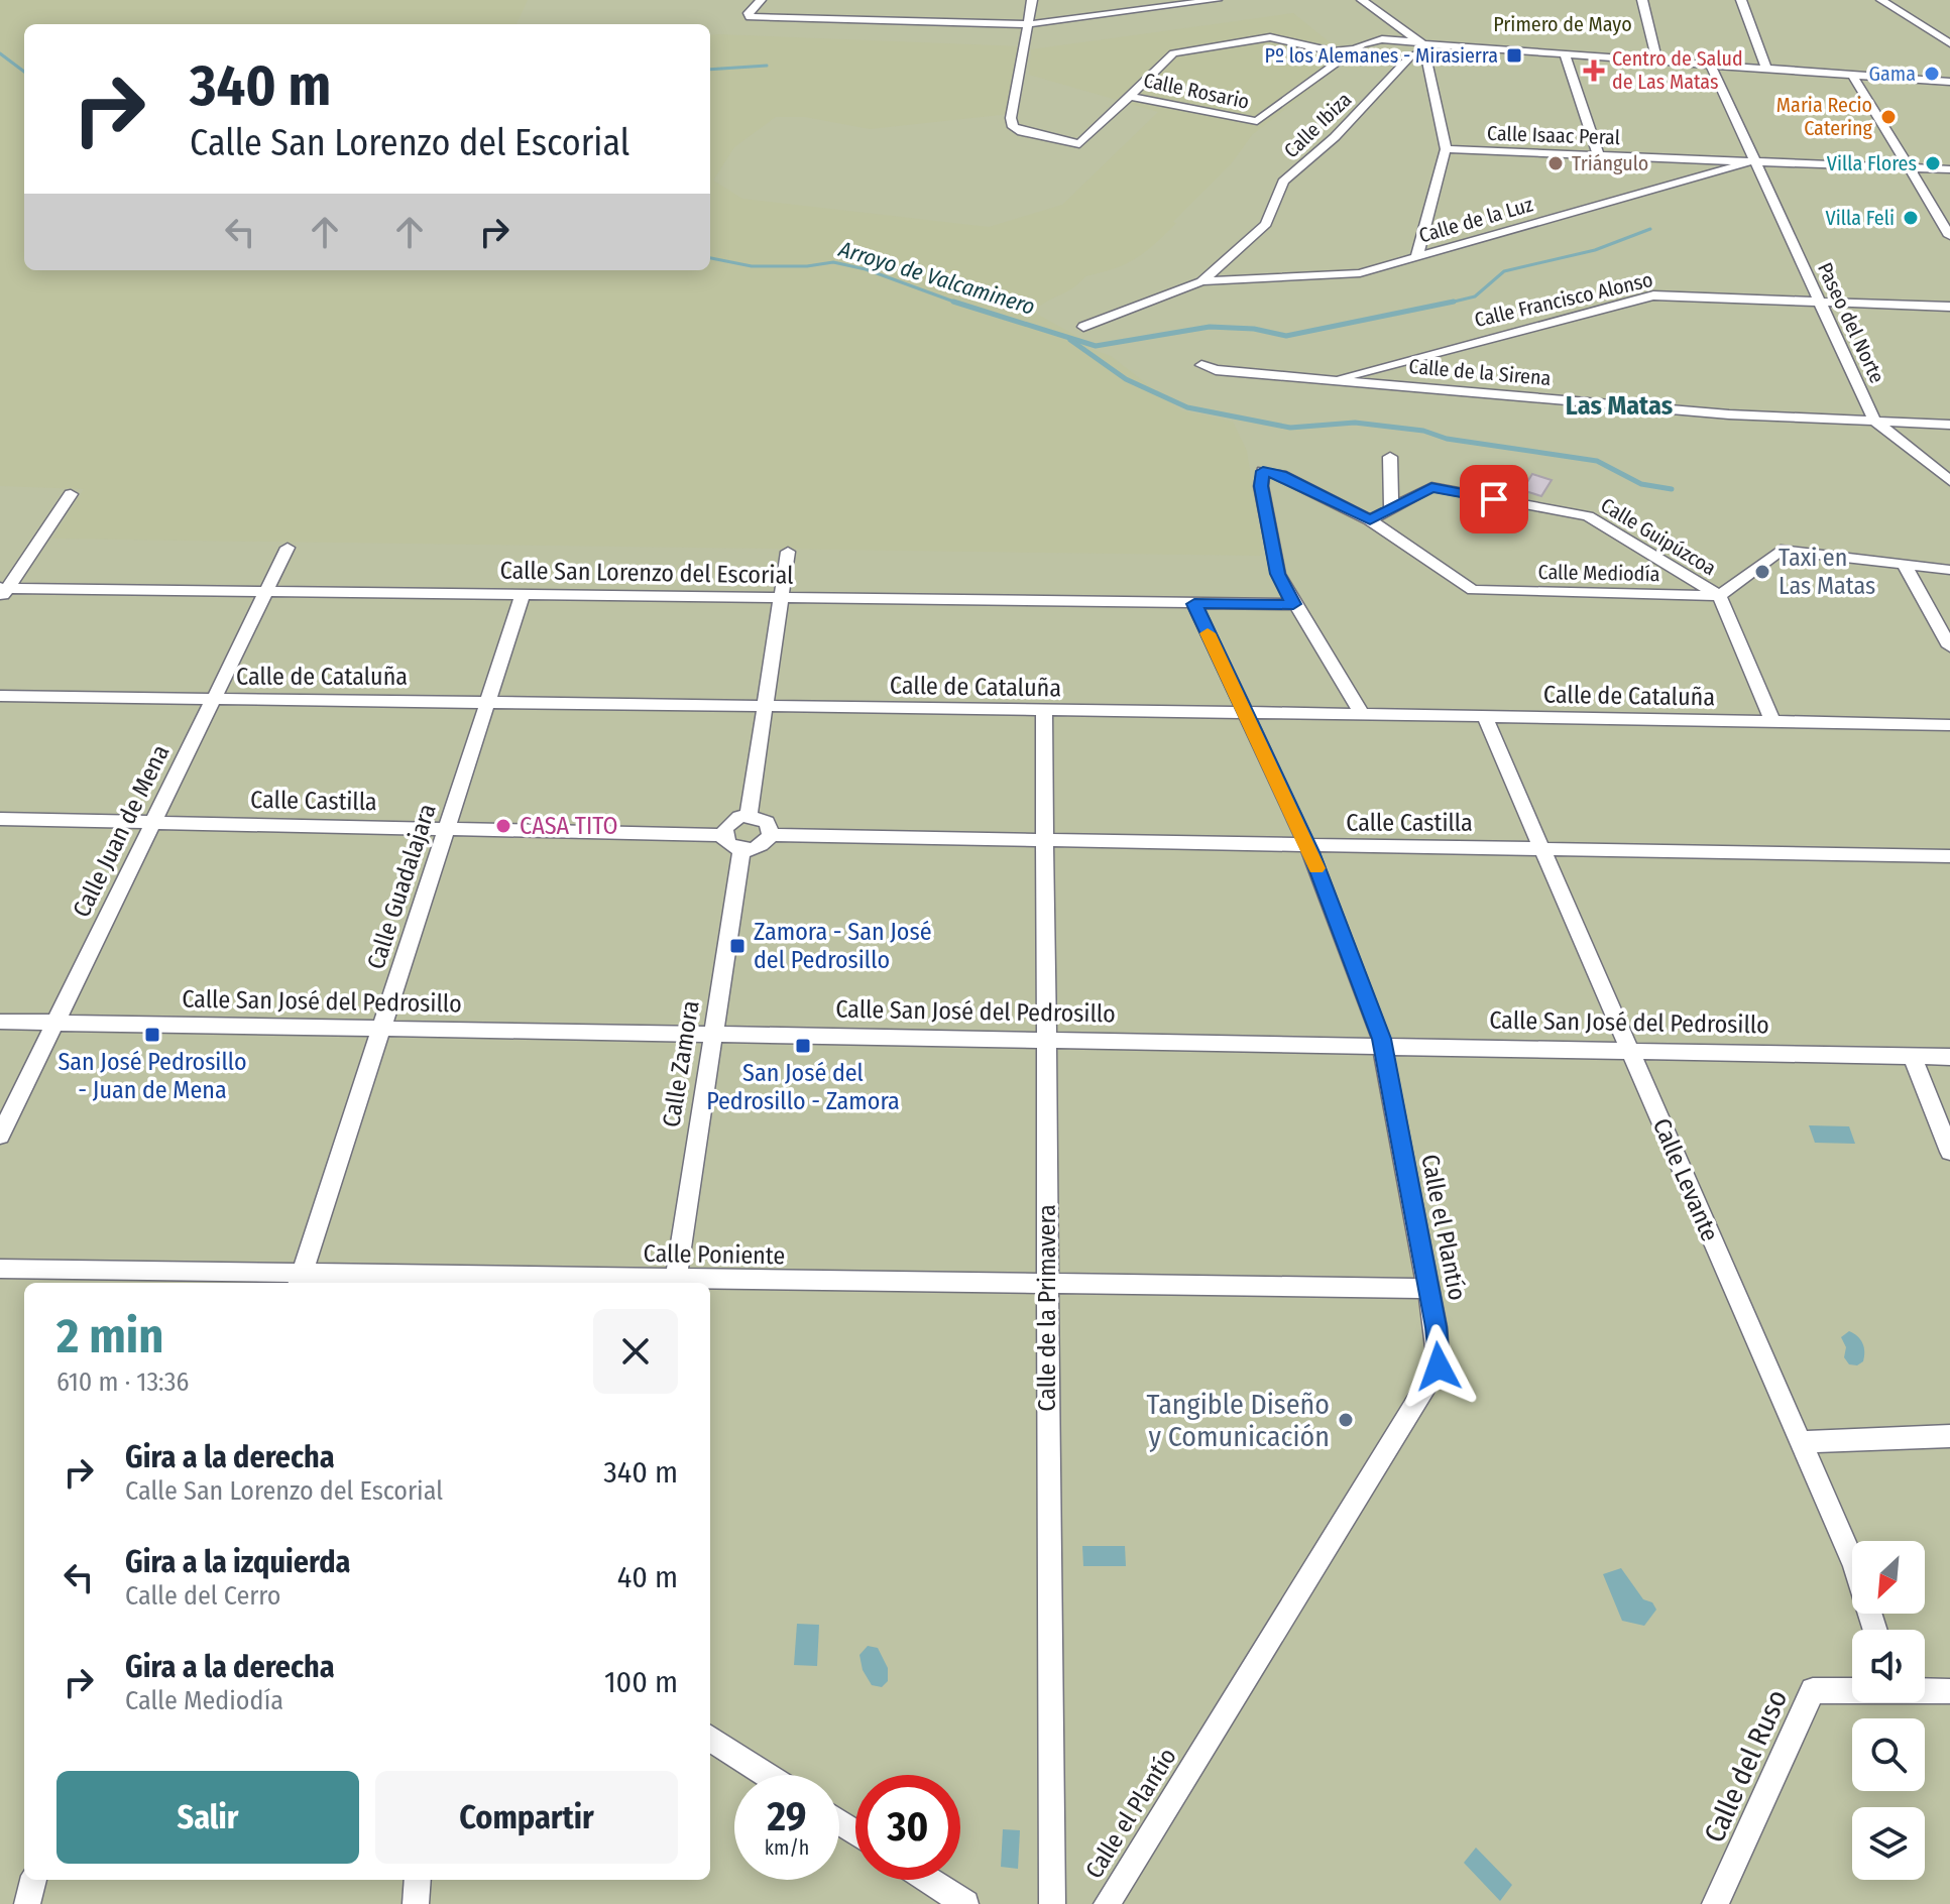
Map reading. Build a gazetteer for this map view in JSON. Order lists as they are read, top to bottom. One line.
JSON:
{"streets":{"street":["Calle Rosario","Calle Ibiza","Calle Isaac Peral","Calle de la Luz","Calle Francisco Alonso","Paseo del Norte","Calle de la Sirena","Calle Guipúzcoa","Calle San Lorenzo del Escorial","Calle Mediodía","Calle de Cataluña","Calle Castilla","Calle Juan de Mena","Calle Guadalajara","Calle San José del Pedrosillo","Calle Zamora","Calle Levante","Calle el Plantío","Calle Poniente","Calle de la Primavera","Calle del Ruso"]},"crossings":[["Calle Ibiza","Calle de la Luz"],["Calle Isaac Peral","Calle de la Luz"],["Calle Isaac Peral","Paseo del Norte"],["Calle de la Luz","Paseo del Norte"],["Calle Francisco Alonso","Paseo del Norte"],["Calle Francisco Alonso","Calle de la Sirena"],["Paseo del Norte","Calle de la Sirena"],["Calle Guipúzcoa","Calle Mediodía"],["Calle San Lorenzo del Escorial","Calle Mediodía"],["Calle San Lorenzo del Escorial","Calle Juan de Mena"],["Calle San Lorenzo del Escorial","Calle Guadalajara"],["Calle San Lorenzo del Escorial","Calle el Plantío"],["Calle de Cataluña","Calle Juan de Mena"],["Calle de Cataluña","Calle Guadalajara"],["Calle de Cataluña","Calle Levante"],["Calle de Cataluña","Calle el Plantío"],["Calle de Cataluña","Calle de la Primavera"],["Calle Castilla","Calle Juan de Mena"],["Calle Castilla","Calle Guadalajara"],["Calle Castilla","Calle Zamora"],["Calle Castilla","Calle Levante"],["Calle Castilla","Calle el Plantío"],["Calle Castilla","Calle de la Primavera"],["Calle Juan de Mena","Calle San José del Pedrosillo"],["Calle Guadalajara","Calle San José del Pedrosillo"],["Calle Guadalajara","Calle Poniente"],["Calle San José del Pedrosillo","Calle Zamora"],["Calle San José del Pedrosillo","Calle Levante"],["Calle San José del Pedrosillo","Calle el Plantío"],["Calle San José del Pedrosillo","Calle de la Primavera"],["Calle el Plantío","Calle Poniente"],["Calle Poniente","Calle de la Primavera"]],"districts":["Las Matas"],"water":["Arroyo de Valcaminero"],"parks":["Primero de Mayo"],"places":{"transit":["Pº los Alemanes - Mirasierra","Zamora - San José del Pedrosillo","San José Pedrosillo - Juan de Mena","San José del Pedrosillo - Zamora"],"health":["Centro de Salud de Las Matas"],"other":["Gama","Maria Recio Catering","Triángulo","Villa Flores","Villa Feli","Taxi en Las Matas","CASA TITO","Tangible Diseño y Comunicación"]},"north":"bottom left","page":{"turn":["340 m","Calle San Lorenzo del Escorial"],"heading":["2 min","610 m · 13:36"],"list":[{"name":"Gira a la derecha","note":"Calle San Lorenzo del Escorial","value":"340 m"},{"name":"Gira a la izquierda","note":"Calle del Cerro","value":"40 m"},{"name":"Gira a la derecha","note":"Calle Mediodía","value":"100 m"}],"buttons":["Salir","Compartir"],"speed":"29 km/h","limit":"30"}}
